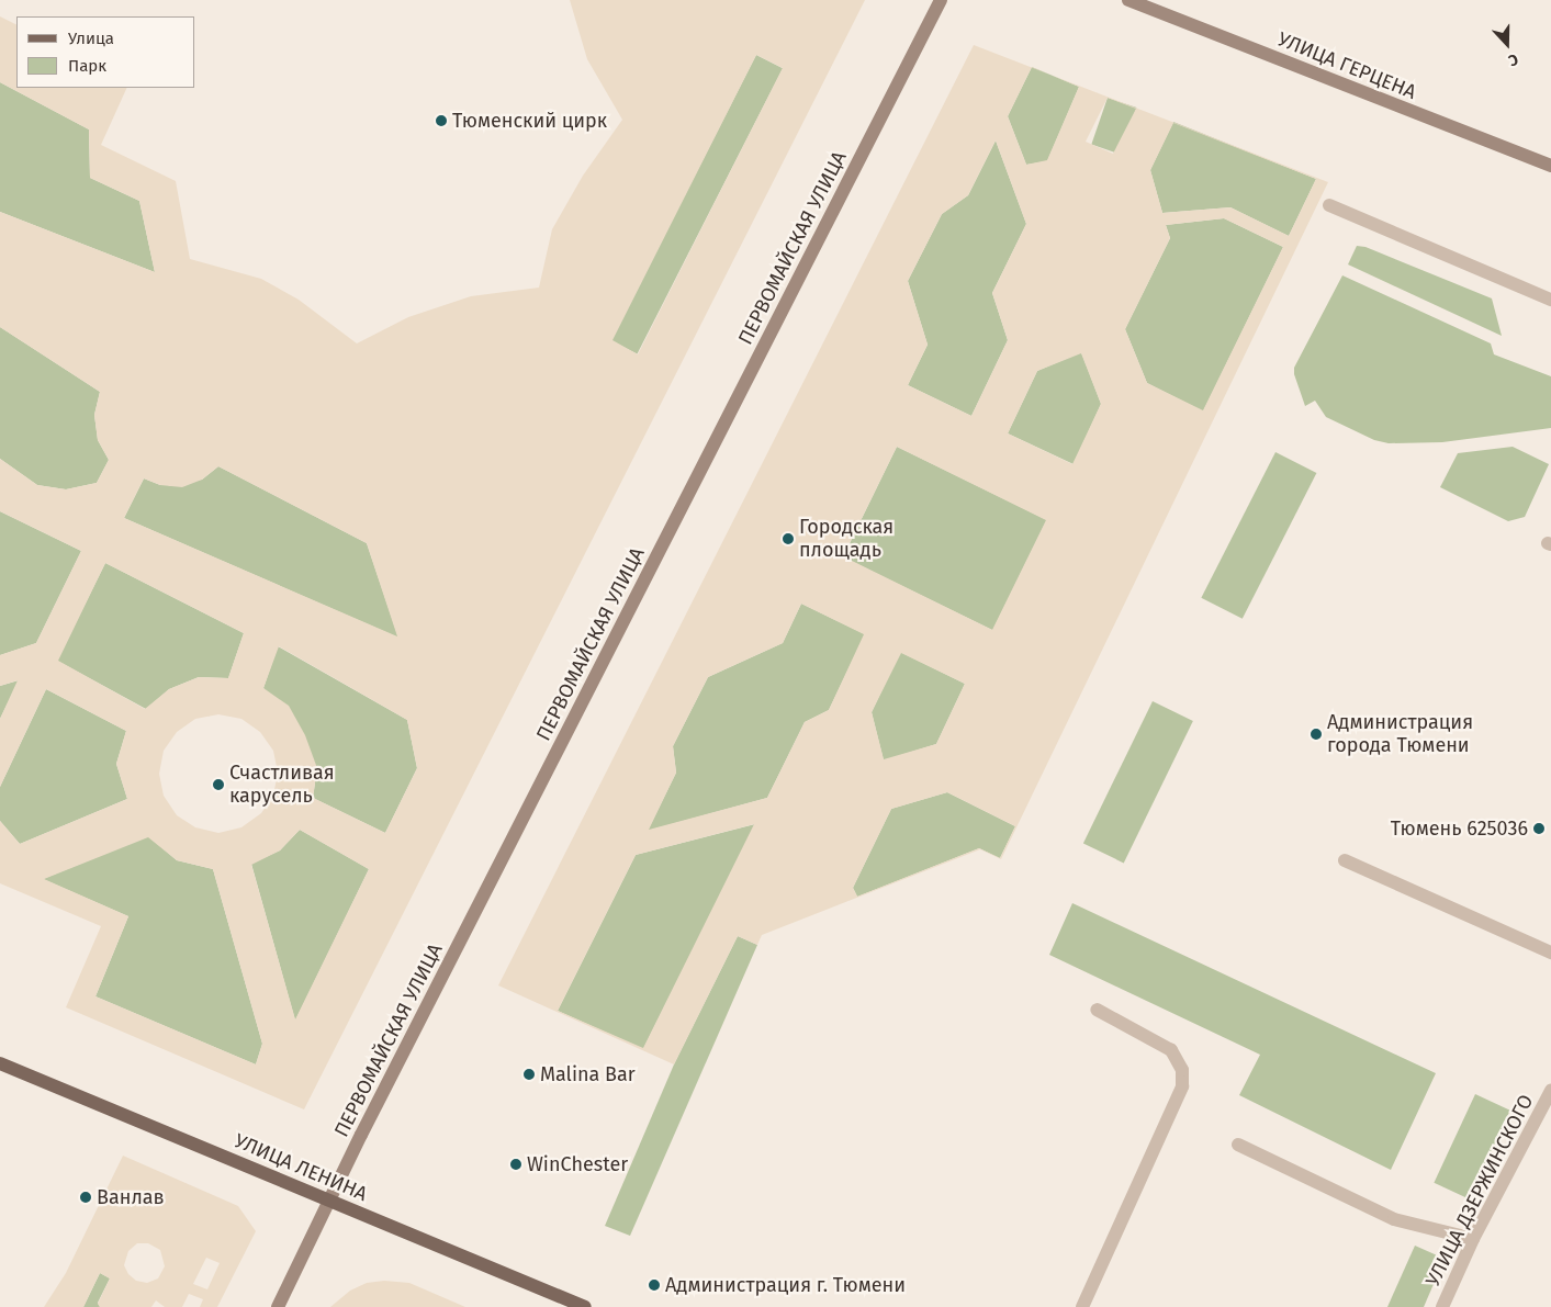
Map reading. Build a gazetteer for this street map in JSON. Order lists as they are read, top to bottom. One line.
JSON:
{"streets":{"main road":["УЛИЦА ЛЕНИНА"],"street":["УЛИЦА ГЕРЦЕНА","ПЕРВОМАЙСКАЯ УЛИЦА","УЛИЦА ДЗЕРЖИНСКОГО"]},"crossings":[["ПЕРВОМАЙСКАЯ УЛИЦА","УЛИЦА ЛЕНИНА"]],"places":["Тюменский цирк","Городская площадь","Администрация города Тюмени","Счастливая карусель","Тюмень 625036","Malina Bar","WinChester","Ванлав","Администрация г. Тюмени"],"legend":["Улица","Парк"],"north":"bottom"}
